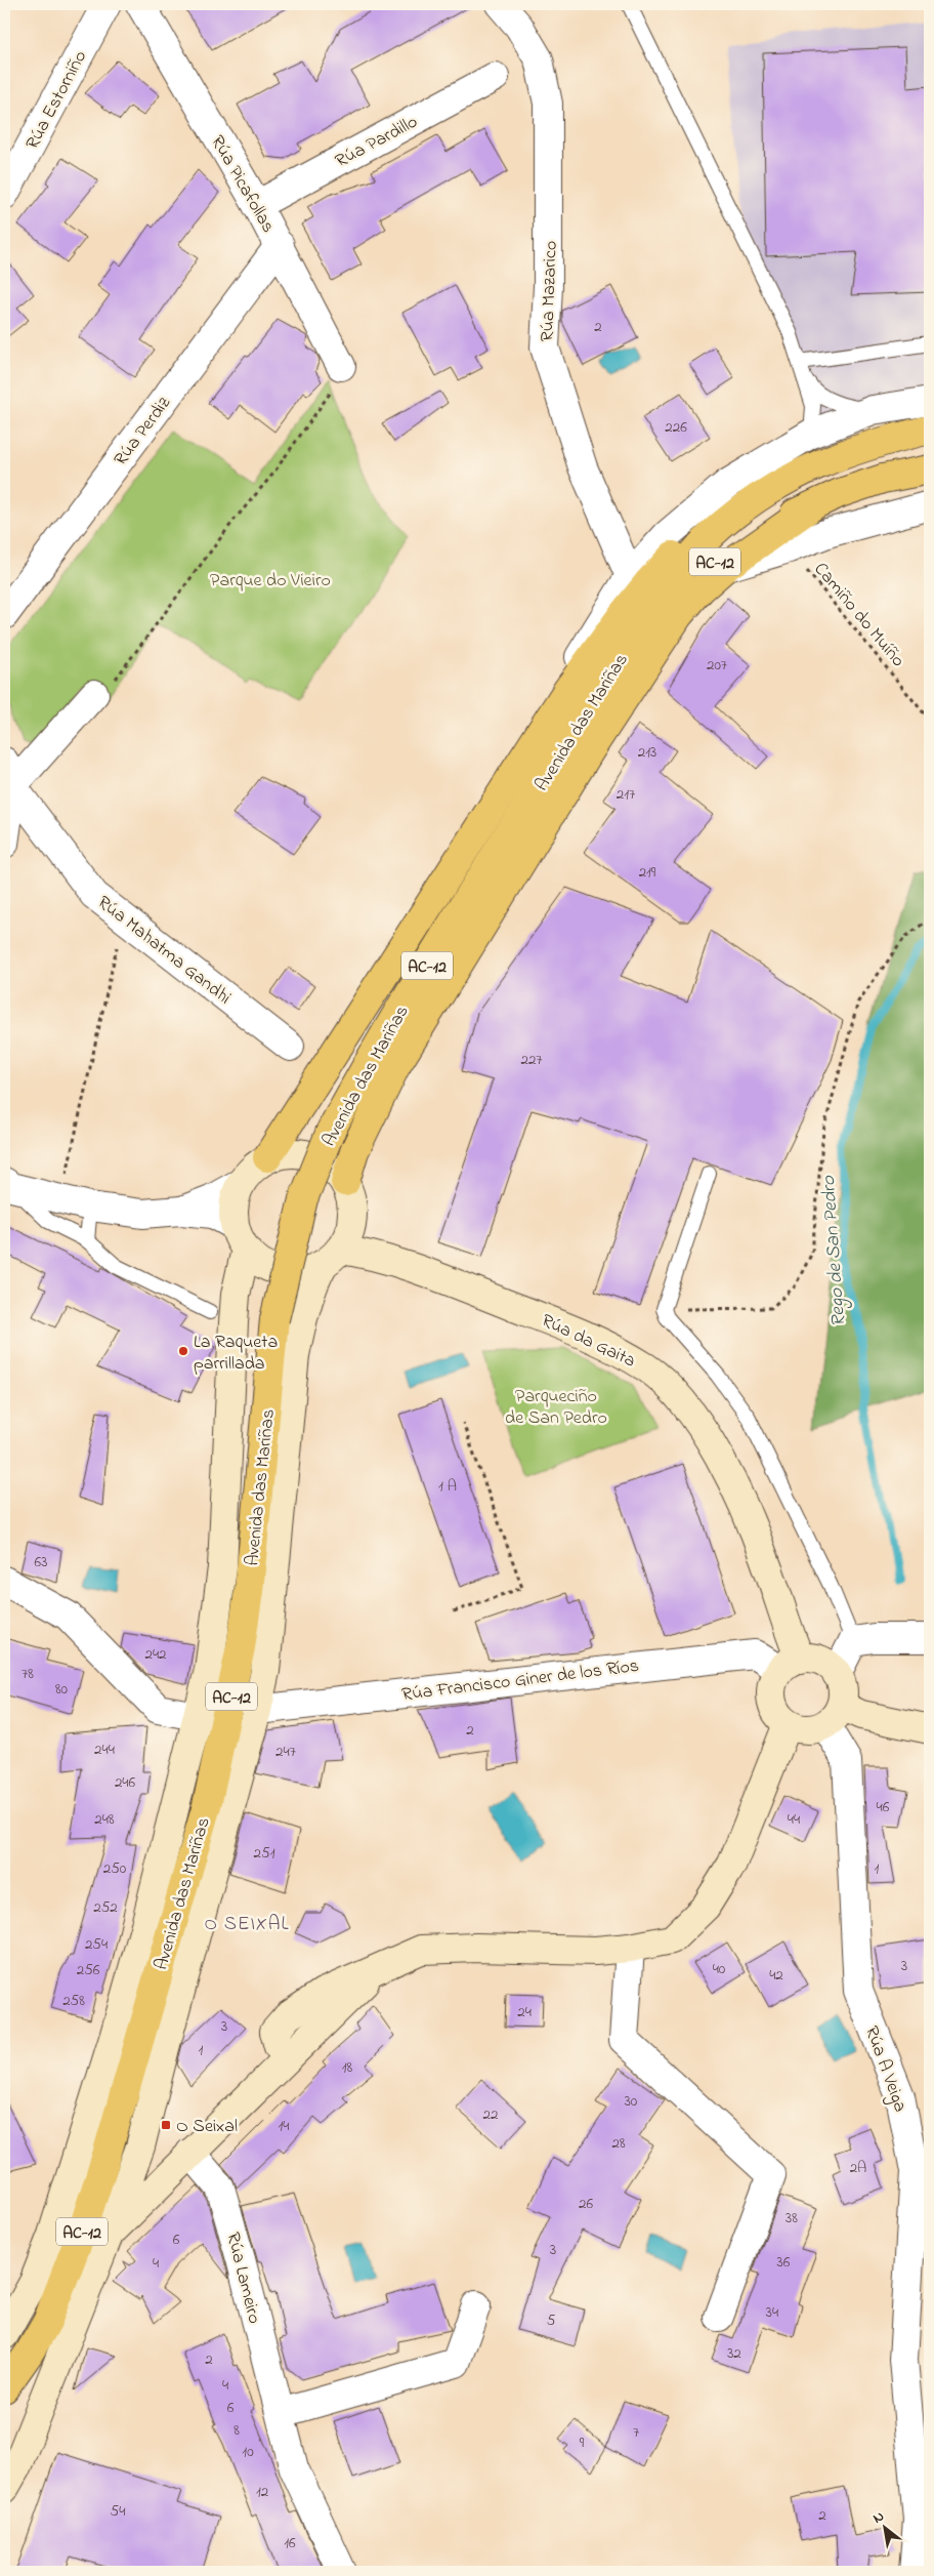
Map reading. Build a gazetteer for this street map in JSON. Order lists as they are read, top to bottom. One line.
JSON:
{"streets":{"highway":["AC-12","Avenida das Mariñas"],"main road":["Rúa da Gaita"],"street":["Rúa Estorniño","Rúa Pardillo","Rúa Picafollas","Rúa Mazarico","Rúa Perdiz","Rúa Mahatma Gandhi","Rúa Francisco Giner de los Ríos","Rúa A Veiga","Rúa Lameiro"],"path":["Camiño do Muíño"]},"crossings":[["Rúa Pardillo","Rúa Picafollas"],["Rúa Picafollas","Rúa Perdiz"],["Rúa Mazarico","Avenida das Mariñas"],["Rúa da Gaita","Rúa Francisco Giner de los Ríos"],["Rúa da Gaita","Rúa A Veiga"],["Rúa Francisco Giner de los Ríos","Rúa A Veiga"]],"districts":["O SEIXAL"],"water":["Rego de San Pedro"],"parks":["Parque do Vieiro","Parqueciño de San Pedro"],"places":{"other":["La Raqueta parrillada"],"transit":["O Seixal"]},"house_numbers":["2","226","207","213","217","219","227","1 A","63","242","78","80","2","244","247","246","46","248","44","251","250","1","252","254","3","40","256","42","258","24","3","1","18","30","22","14","28","2A","26","38","6","3","36","4","34","5","32","2","4","6","8","7","9","10","12","54","2","16"],"north":"top left"}
